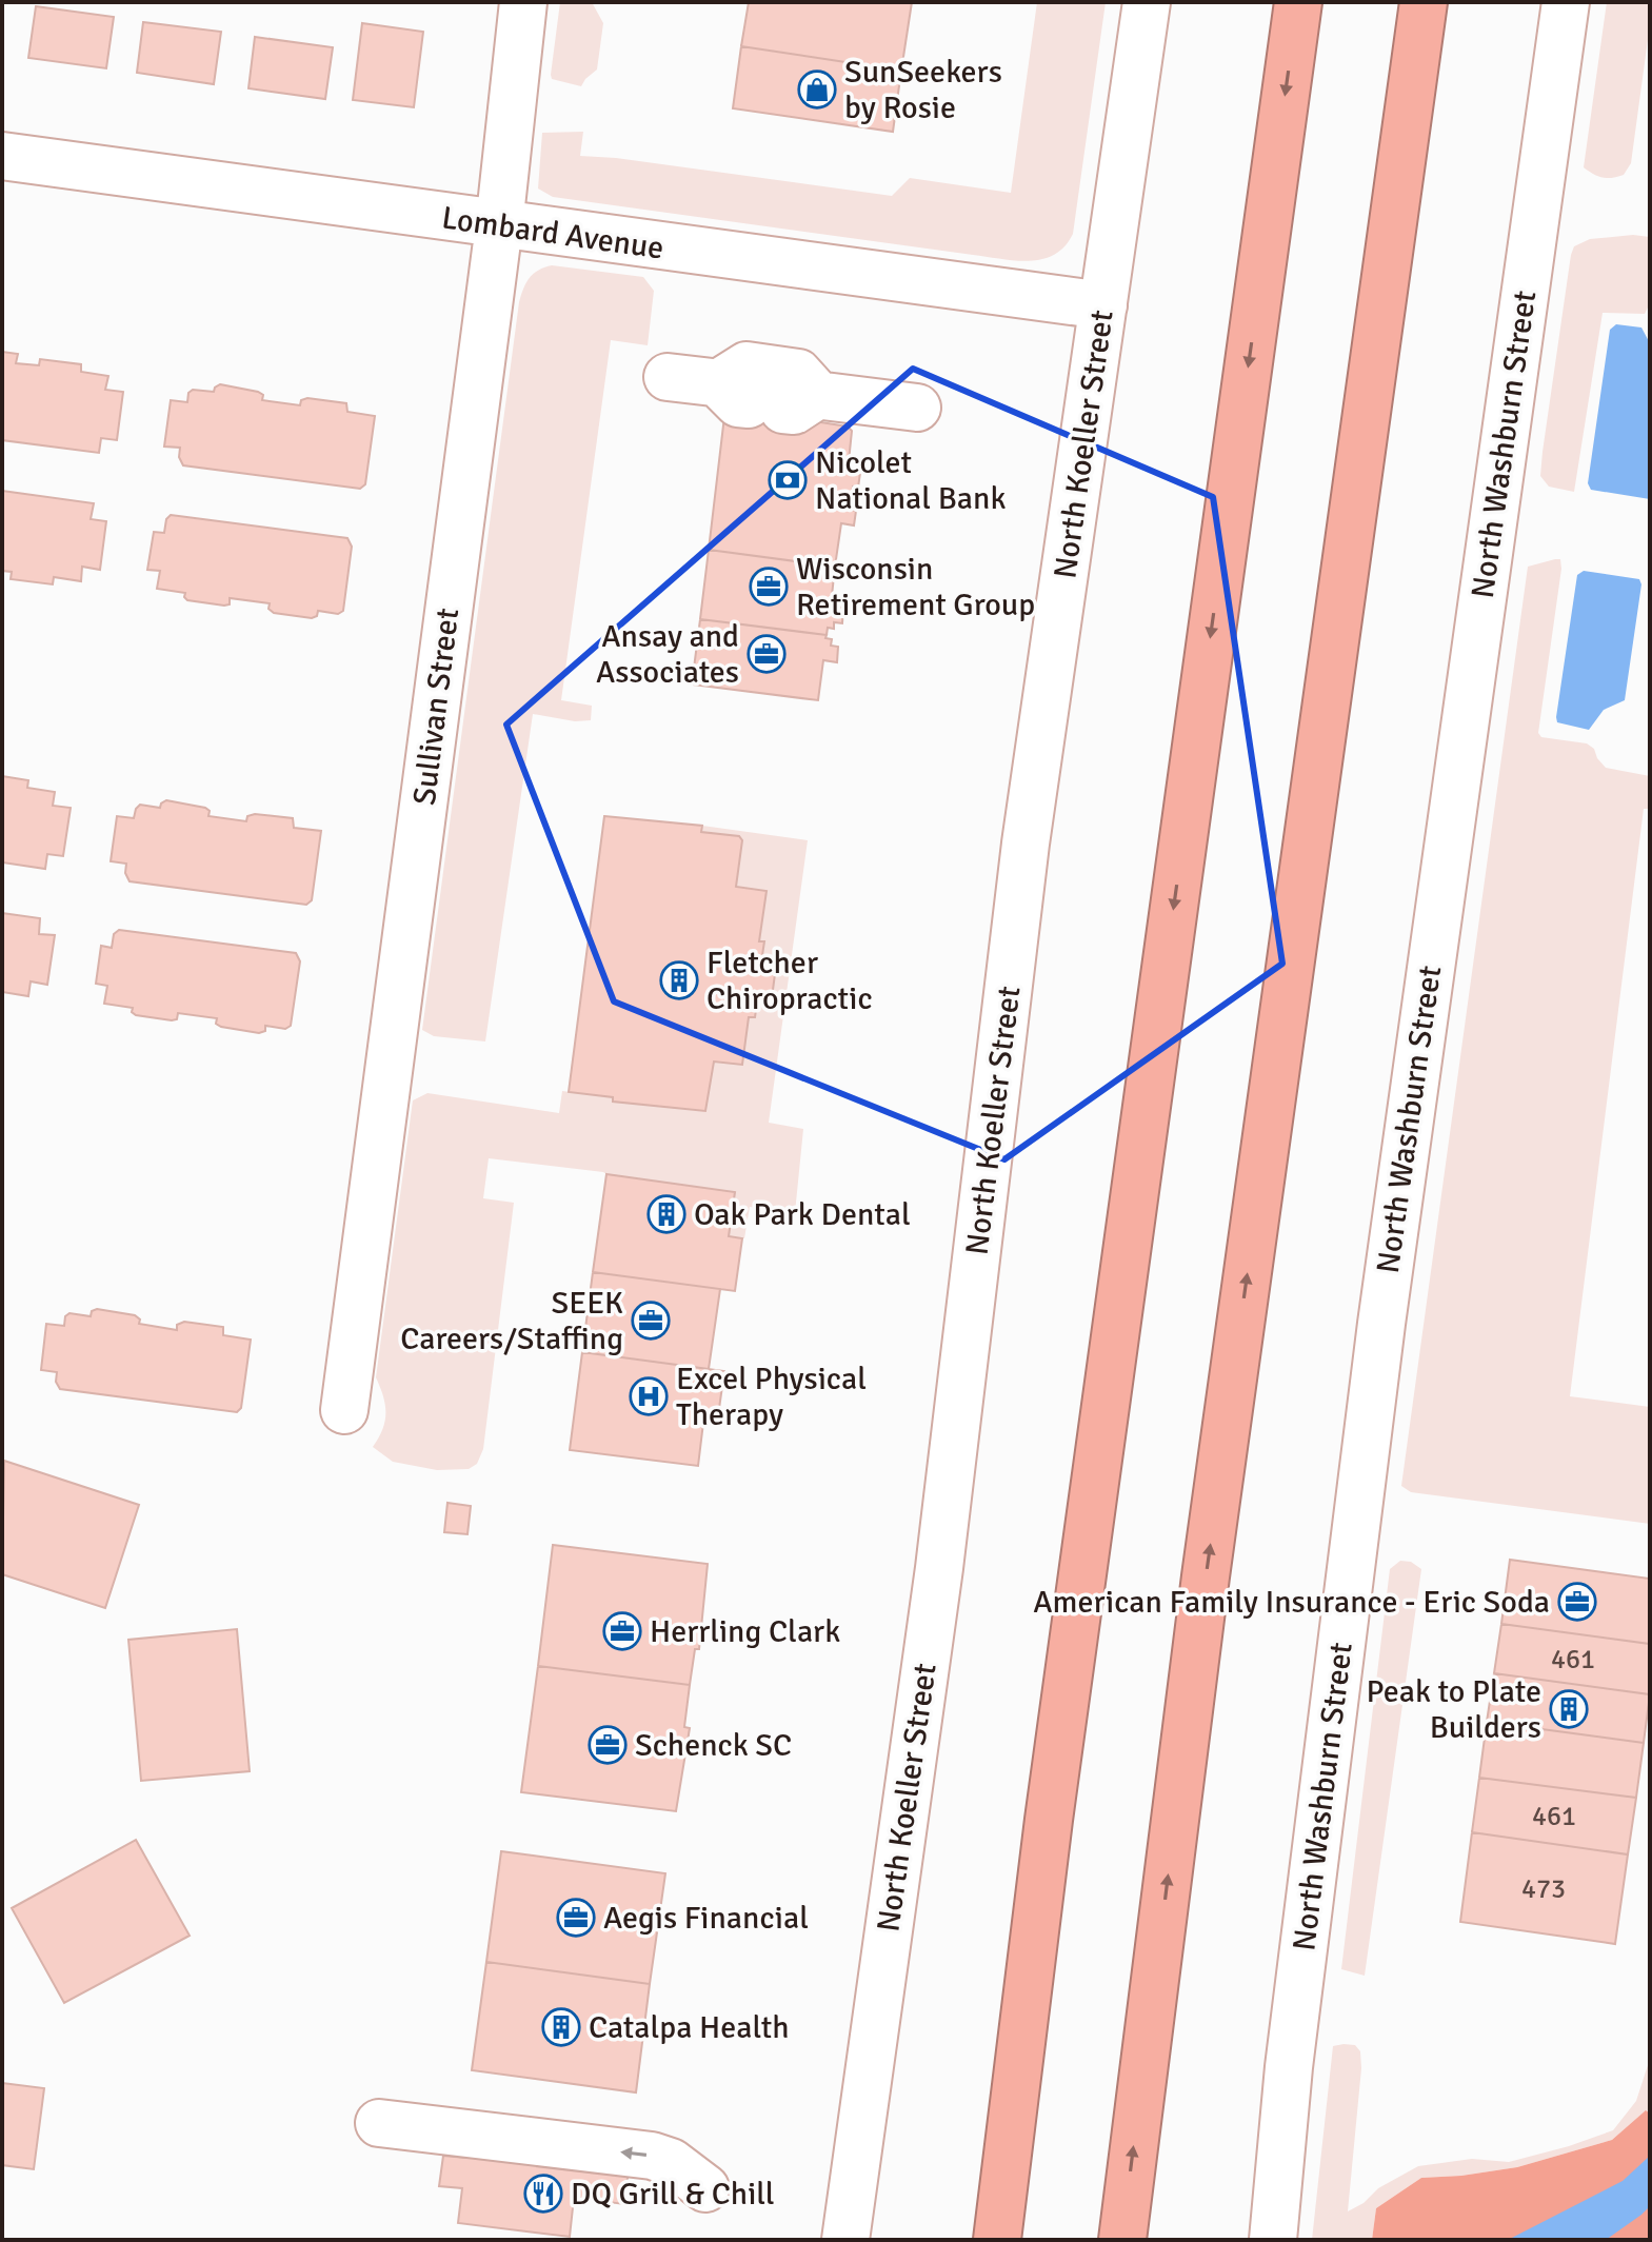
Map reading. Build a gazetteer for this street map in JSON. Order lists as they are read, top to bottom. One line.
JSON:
{"streets":{"street":["Lombard Avenue","North Koeller Street","North Washburn Street","Sullivan Street"]},"crossings":[["Lombard Avenue","North Koeller Street"],["Lombard Avenue","Sullivan Street"]],"places":{"shop":["SunSeekers by Rosie"],"bank":["Nicolet National Bank"],"office":["Wisconsin Retirement Group","Ansay and Associates","SEEK Careers/Staffing","American Family Insurance - Eric Soda","Herrling Clark","Schenck SC","Aegis Financial"],"building":["Fletcher Chiropractic","Oak Park Dental","Peak to Plate Builders","Catalpa Health"],"hospital":["Excel Physical Therapy"],"restaurant":["DQ Grill & Chill"]},"house_numbers":["461","461","473"]}
